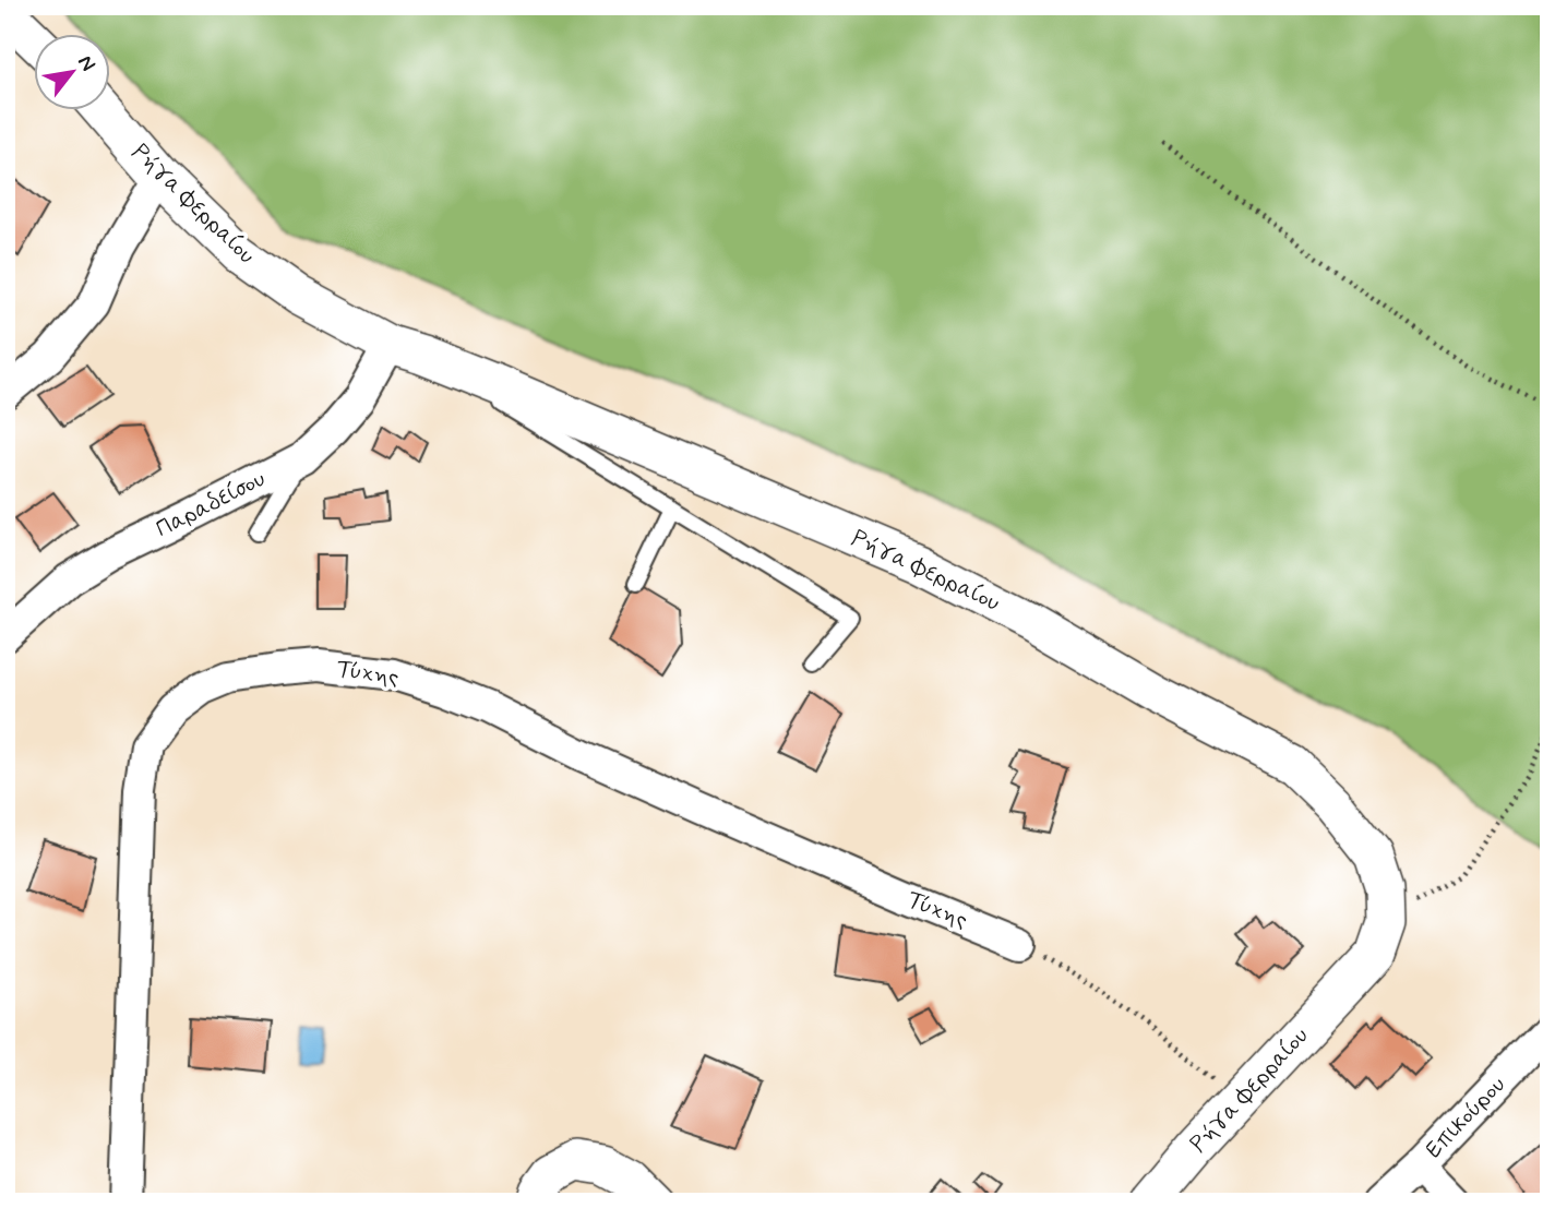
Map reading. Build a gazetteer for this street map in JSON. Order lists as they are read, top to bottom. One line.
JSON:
{"streets":{"street":["Ρήγα Φερραίου","Παραδείσου","Τύχης","Επικούρου"]},"crossings":[["Ρήγα Φερραίου","Παραδείσου"]],"north":"top right"}
